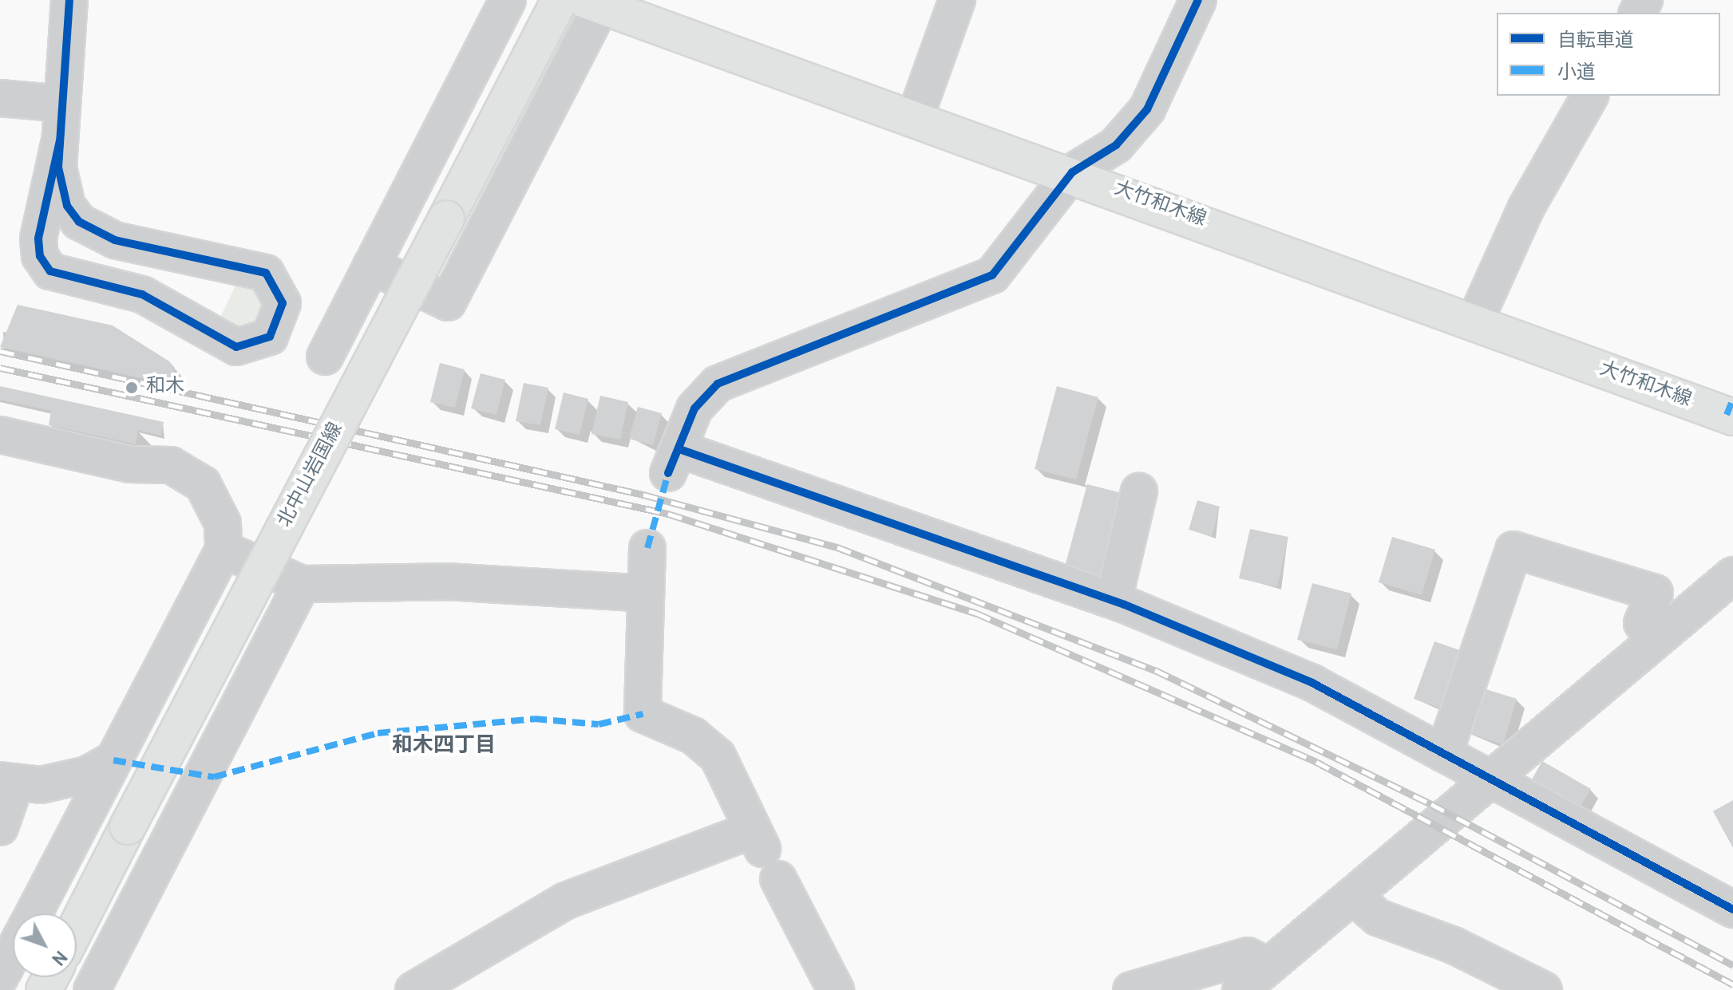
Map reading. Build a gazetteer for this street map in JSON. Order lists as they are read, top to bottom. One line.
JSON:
{"streets":{"main road":["大竹和木線","北中山岩国線"]},"districts":["和木四丁目"],"places":["和木"],"legend":["自転車道","小道"],"north":"bottom right"}
